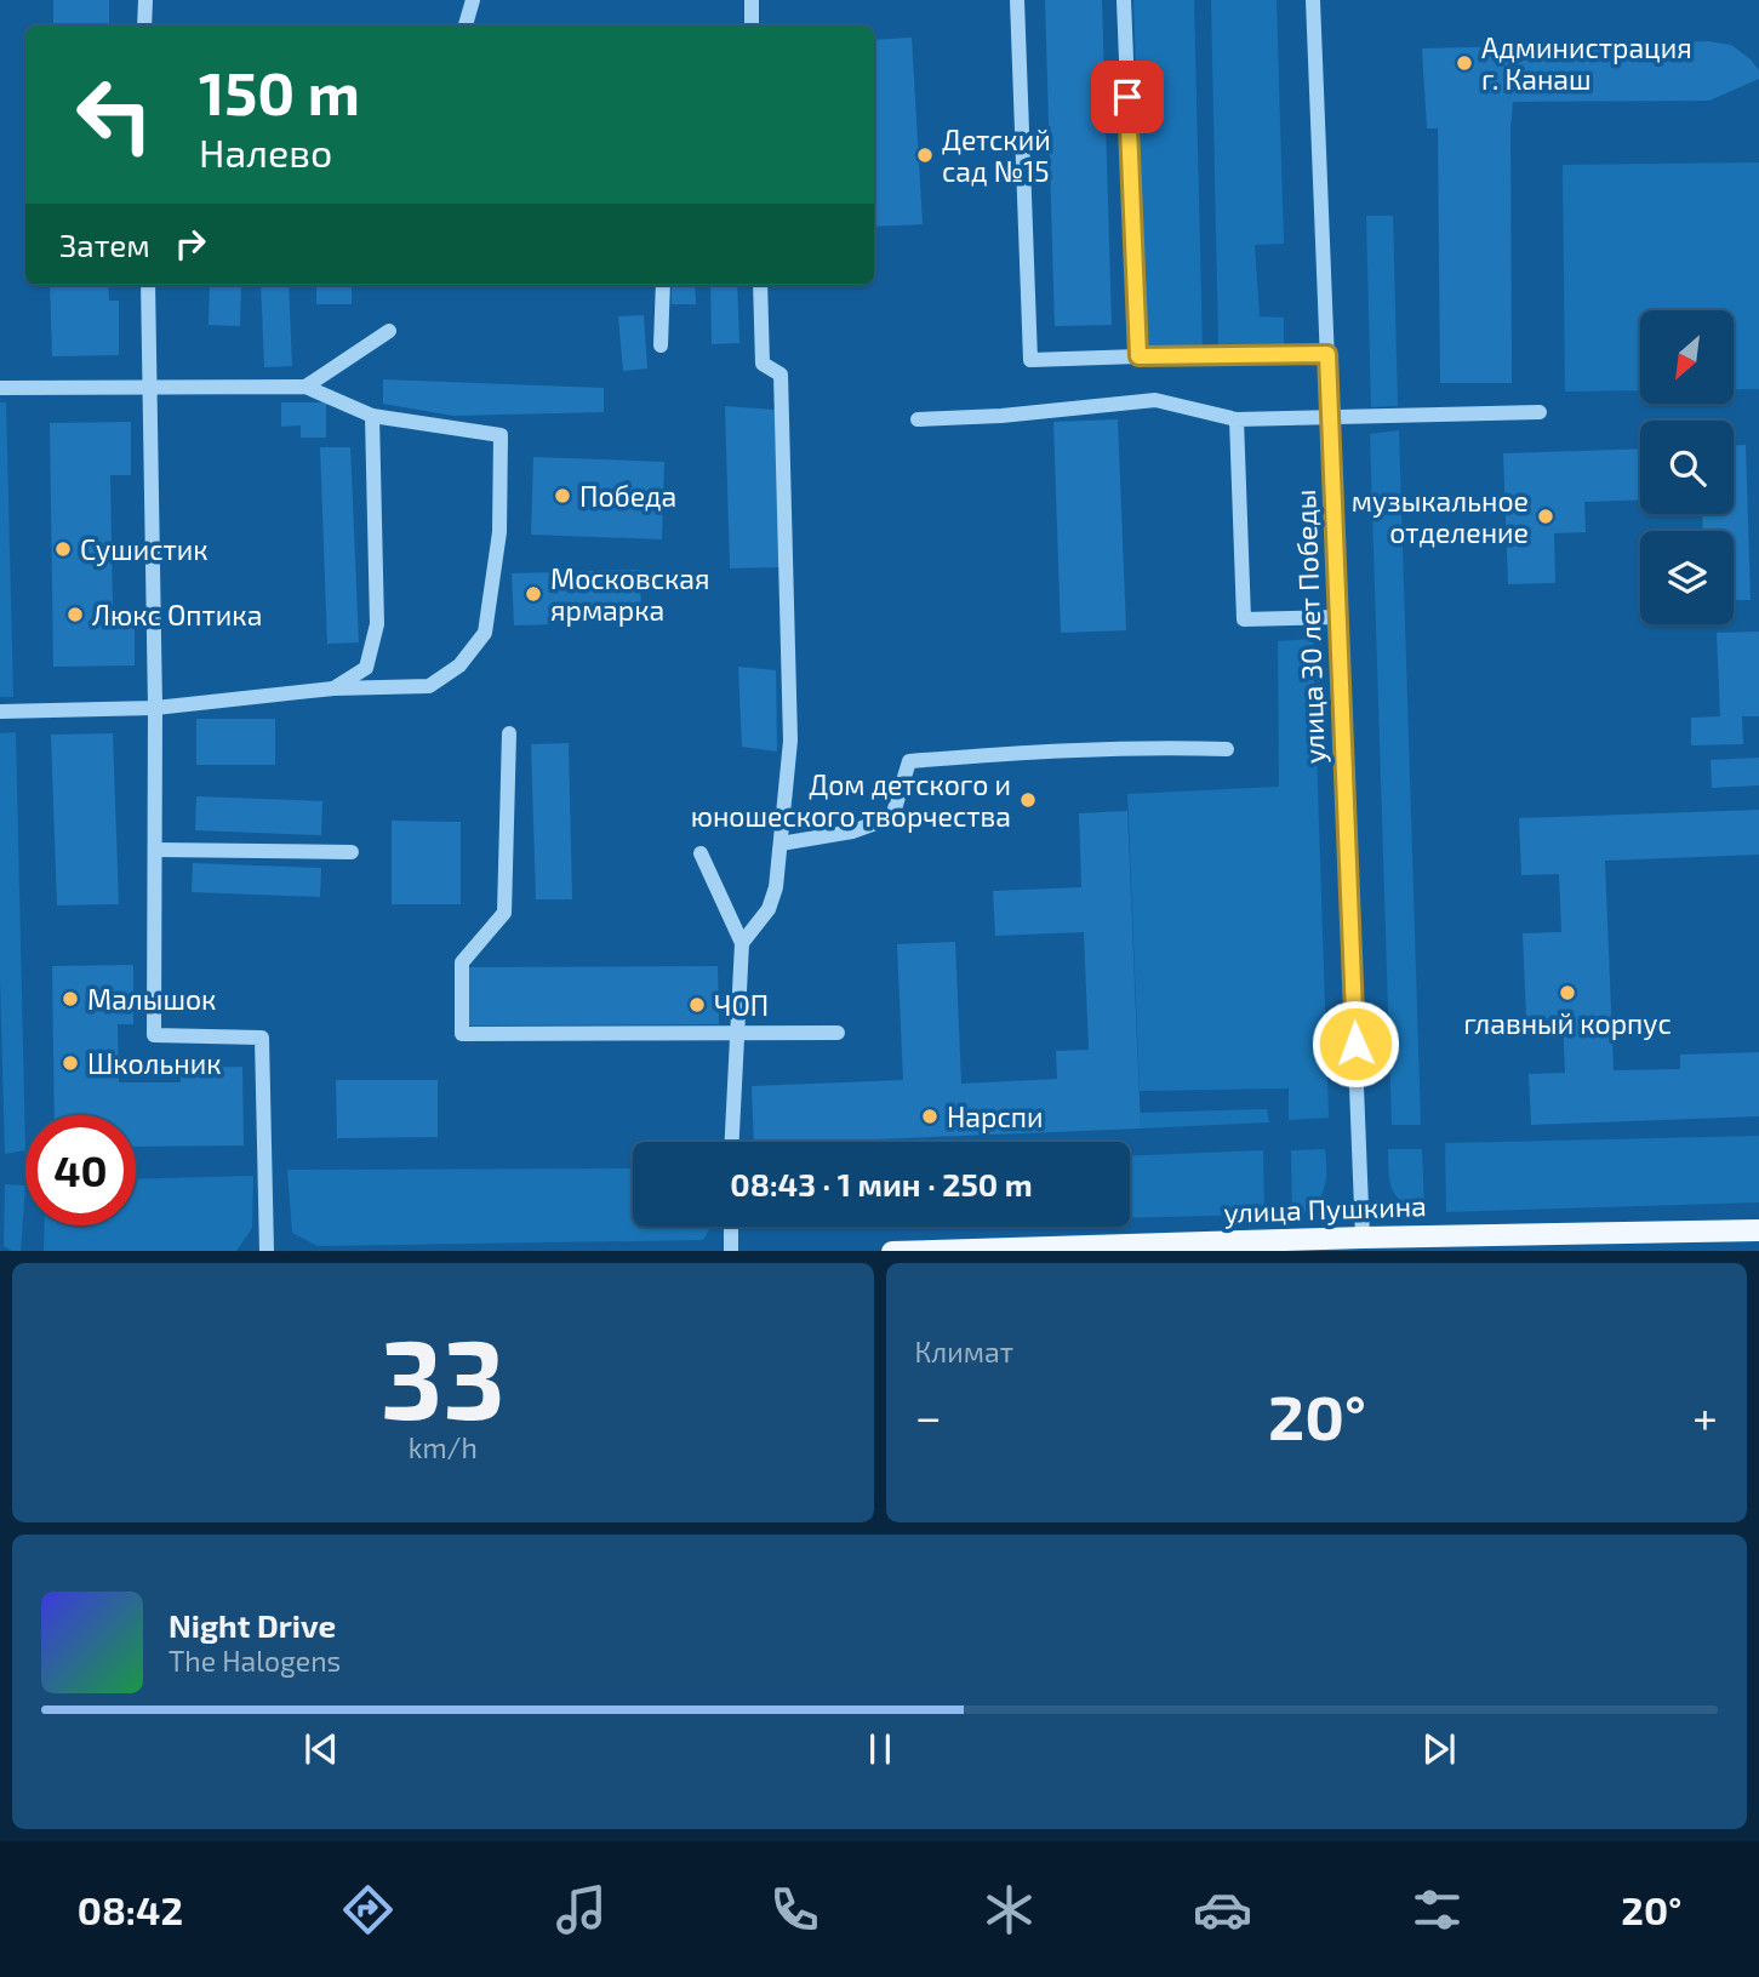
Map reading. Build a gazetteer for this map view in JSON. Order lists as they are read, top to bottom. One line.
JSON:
{"streets":{"main road":["улица Пушкина"],"street":["улица 30 лет Победы"]},"crossings":[["улица 30 лет Победы","улица Пушкина"]],"places":["Администрация г. Канаш","Детский сад №15","Победа","музыкальное отделение","Сушистик","Московская ярмарка","Люкс Оптика","Дом детского и юношеского творчества","главный корпус","Малышок","ЧОП","Школьник","Нарспи"],"north":"bottom left","page":{"turn":["150 m","Налево"],"then":"Затем","limit":"40","trip":"08:43 · 1 мин · 250 m","tile":[["33","km/h"],"Климат"],"heat":["−","20°","+"],"song":["Night Drive","The Halogens"],"tabs":["08:42","20°"]}}
